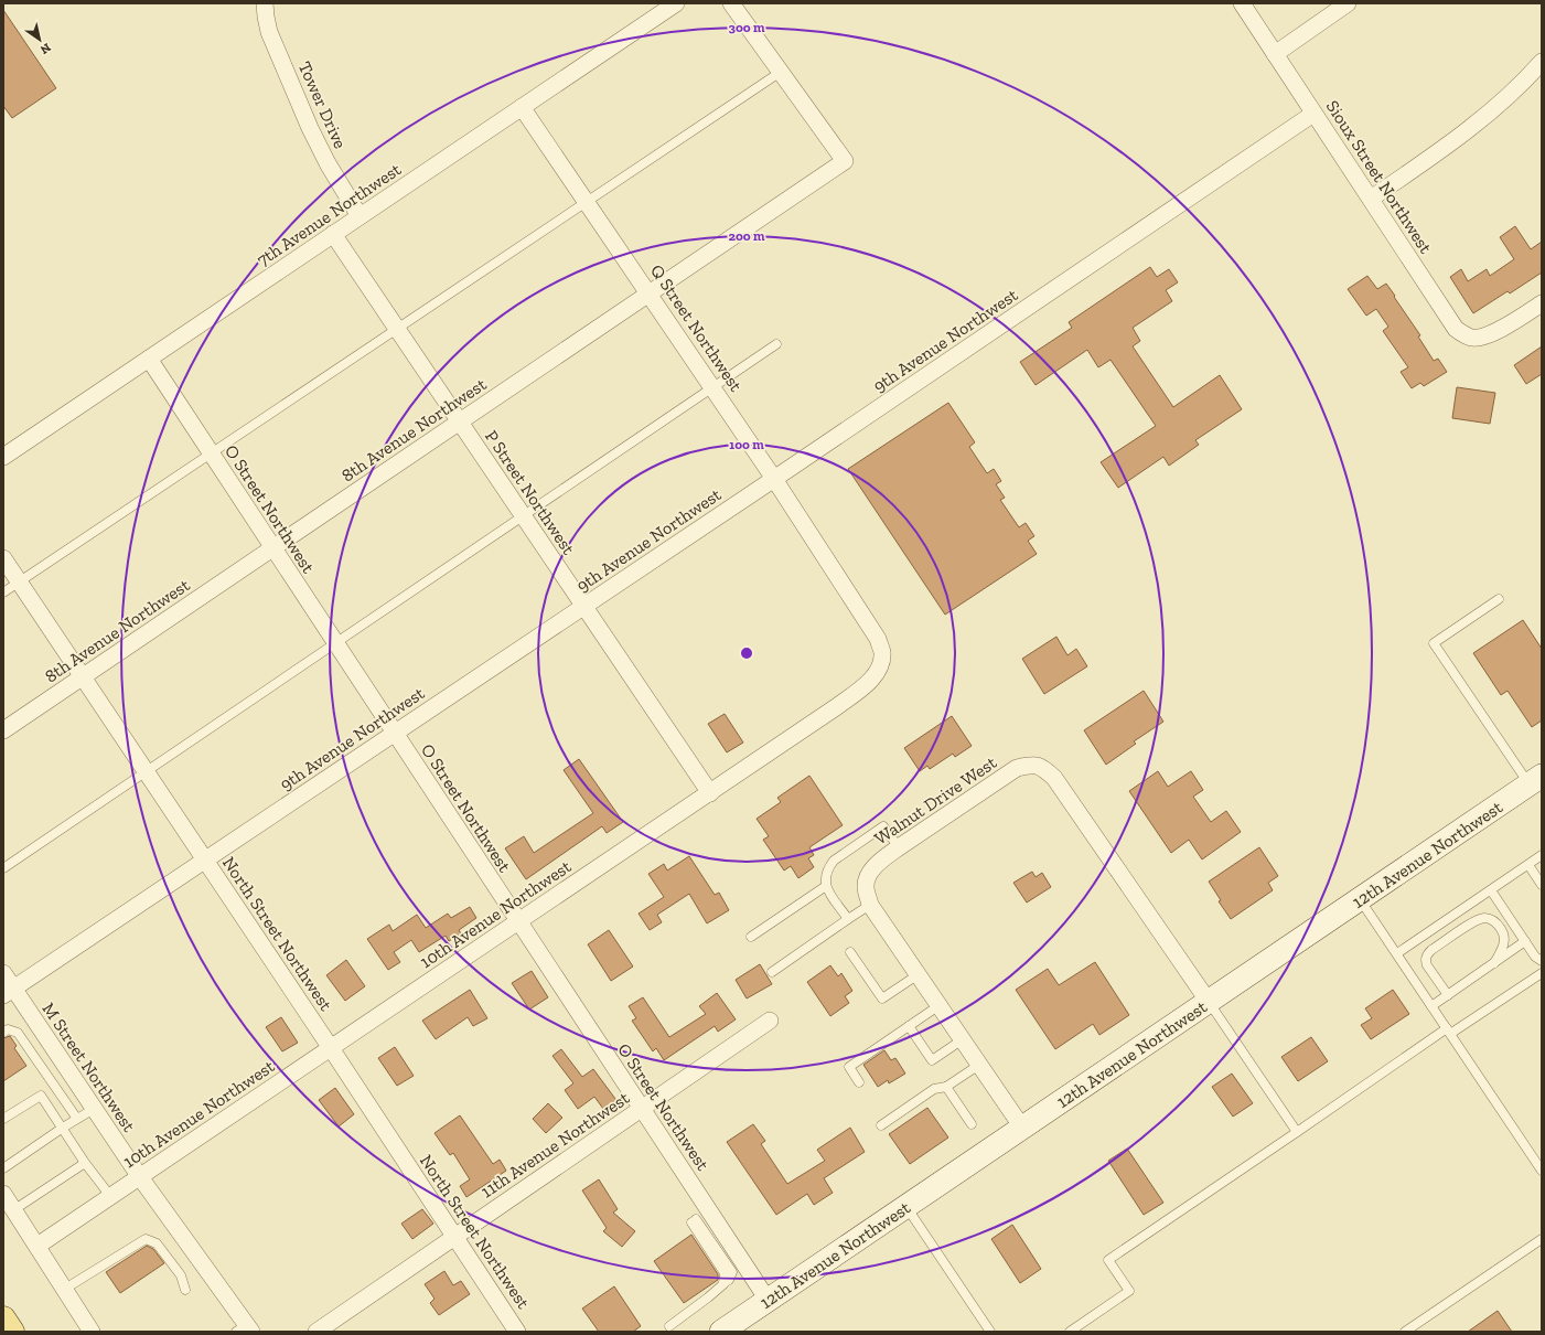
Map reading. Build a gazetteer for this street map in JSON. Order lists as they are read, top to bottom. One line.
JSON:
{"streets":{"main road":["12th Avenue Northwest"],"street":["Tower Drive","Sioux Street Northwest","7th Avenue Northwest","Q Street Northwest","9th Avenue Northwest","8th Avenue Northwest","P Street Northwest","O Street Northwest","Walnut Drive West","10th Avenue Northwest","North Street Northwest","M Street Northwest","11th Avenue Northwest"]},"crossings":[["Tower Drive","7th Avenue Northwest"],["Sioux Street Northwest","9th Avenue Northwest"],["7th Avenue Northwest","Q Street Northwest"],["7th Avenue Northwest","P Street Northwest"],["7th Avenue Northwest","O Street Northwest"],["Q Street Northwest","9th Avenue Northwest"],["Q Street Northwest","8th Avenue Northwest"],["Q Street Northwest","10th Avenue Northwest"],["9th Avenue Northwest","P Street Northwest"],["9th Avenue Northwest","O Street Northwest"],["9th Avenue Northwest","North Street Northwest"],["9th Avenue Northwest","M Street Northwest"],["8th Avenue Northwest","P Street Northwest"],["8th Avenue Northwest","O Street Northwest"],["8th Avenue Northwest","North Street Northwest"],["P Street Northwest","10th Avenue Northwest"],["O Street Northwest","12th Avenue Northwest"],["O Street Northwest","10th Avenue Northwest"],["O Street Northwest","11th Avenue Northwest"],["Walnut Drive West","12th Avenue Northwest"],["10th Avenue Northwest","North Street Northwest"],["10th Avenue Northwest","M Street Northwest"],["North Street Northwest","11th Avenue Northwest"]],"north":"bottom right","rings":["300 m","200 m","100 m"]}
